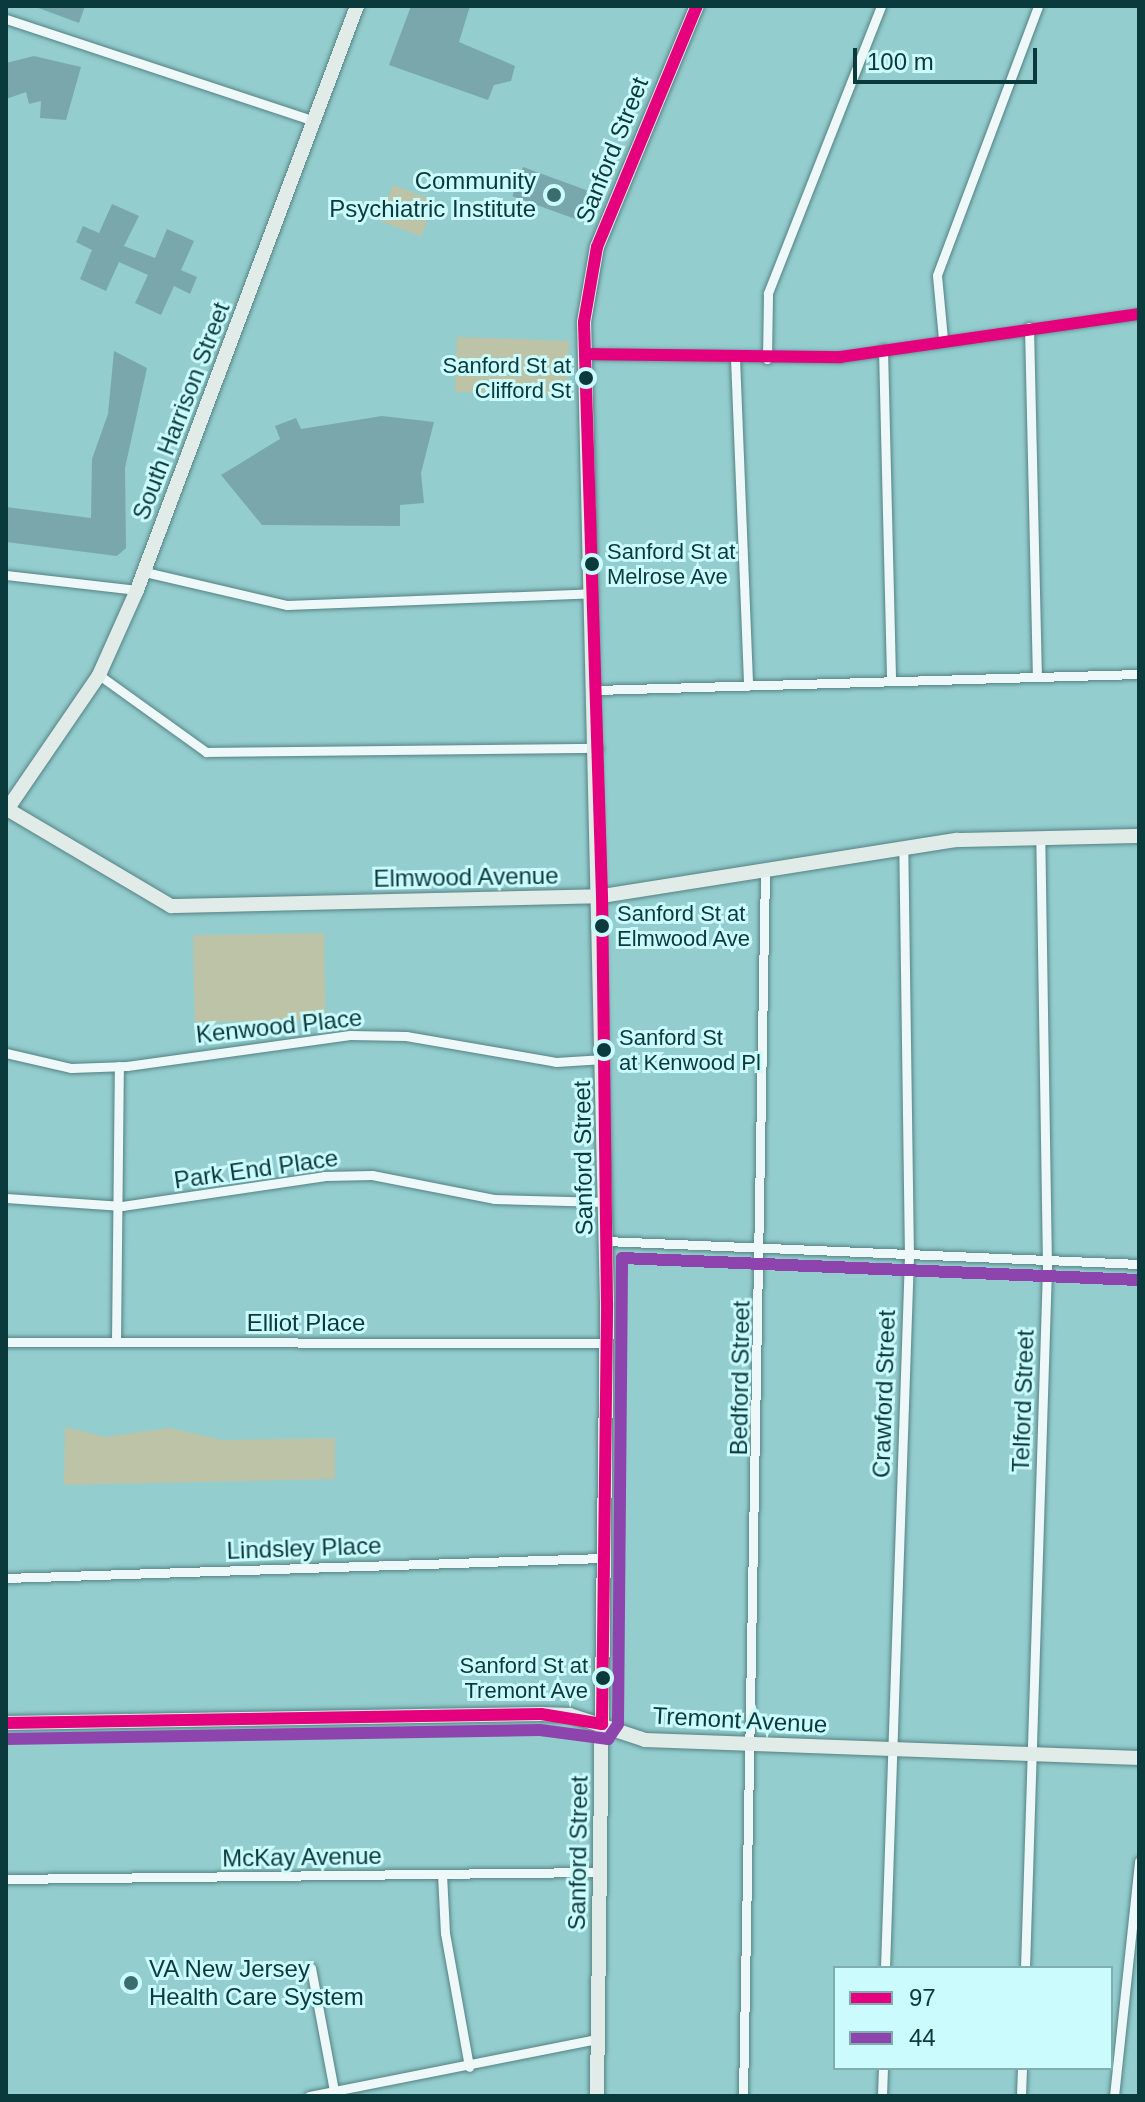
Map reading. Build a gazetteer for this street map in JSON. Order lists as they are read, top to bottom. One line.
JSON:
{"streets":{"main road":["Sanford Street","South Harrison Street","Elmwood Avenue","Tremont Avenue"],"street":["Kenwood Place","Park End Place","Elliot Place","Bedford Street","Crawford Street","Telford Street","Lindsley Place","McKay Avenue"]},"crossings":[["Sanford Street","Elmwood Avenue"],["Sanford Street","Kenwood Place"],["Sanford Street","Park End Place"],["Sanford Street","Elliot Place"],["Sanford Street","Lindsley Place"],["Sanford Street","Tremont Avenue"],["Sanford Street","McKay Avenue"],["South Harrison Street","Elmwood Avenue"],["Elmwood Avenue","Bedford Street"],["Elmwood Avenue","Crawford Street"],["Elmwood Avenue","Telford Street"],["Bedford Street","Tremont Avenue"],["Crawford Street","Tremont Avenue"],["Telford Street","Tremont Avenue"]],"places":["Community Psychiatric Institute","Sanford St at Clifford St","Sanford St at Melrose Ave","Sanford St at Elmwood Ave","Sanford St at Kenwood Pl","Sanford St at Tremont Ave","VA New Jersey Health Care System"],"lines":["transit line 97","transit line 44"],"legend":["97","44"],"scale_bar":"100 m"}
